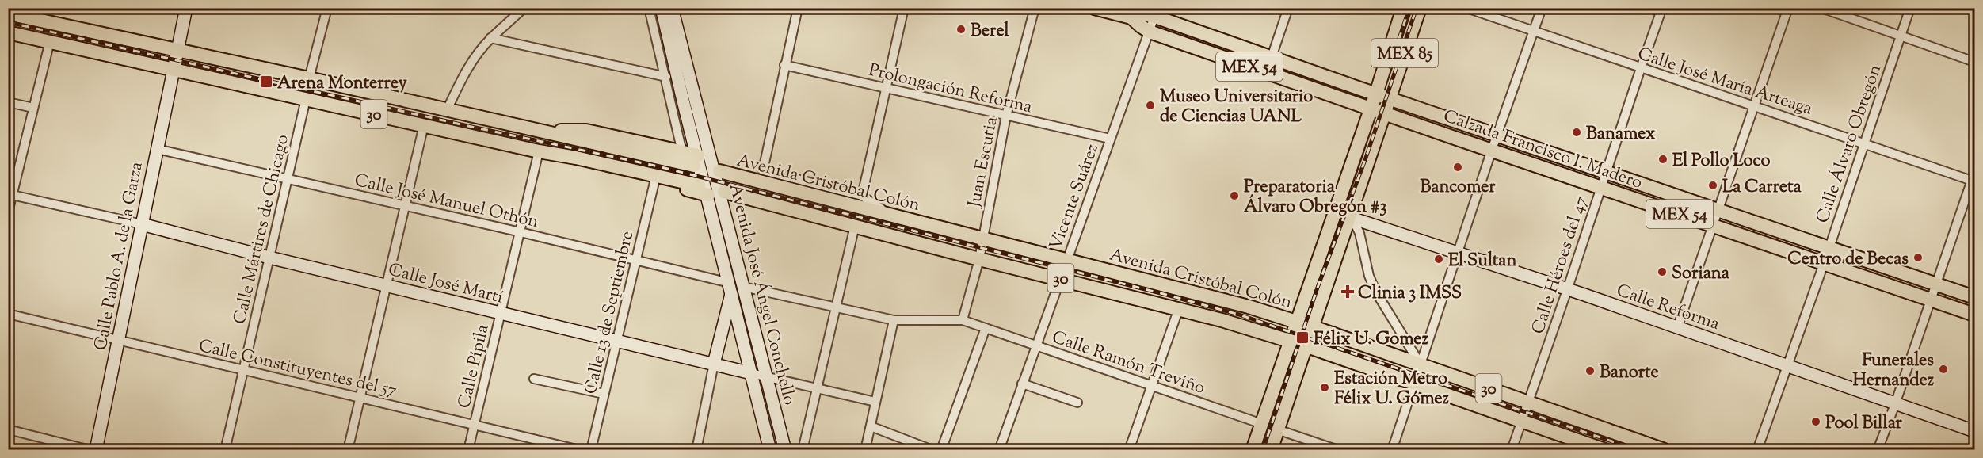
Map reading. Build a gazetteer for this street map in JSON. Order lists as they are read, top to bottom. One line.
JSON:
{"streets":{"main road":["MEX 85","MEX 54","30","Calzada Francisco I. Madero","Avenida Cristóbal Colón"],"street":["Calle José María Arteaga","Prolongación Reforma","Calle Álvaro Obregón","Juan Escutia","Vicente Suárez","Calle José Manuel Othón","Calle Mártires de Chicago","Calle Pablo A. de la Garza","Calle Héroes del 47","Calle José Martí","Avenida José Ángel Conchello","Calle Reforma","Calle 13 de Septiembre","Calle Ramón Treviño","Calle Pípila","Calle Constituyentes del 57"]},"crossings":[["MEX 85","Calzada Francisco I. Madero"],["MEX 85","Avenida Cristóbal Colón"],["MEX 85","Calle Ramón Treviño"],["Calle José María Arteaga","Calle Álvaro Obregón"],["Calle José María Arteaga","Calle Héroes del 47"],["Prolongación Reforma","Juan Escutia"],["Prolongación Reforma","Vicente Suárez"],["30","Calle Mártires de Chicago"],["30","Calle Pablo A. de la Garza"],["30","Avenida José Ángel Conchello"],["30","Calle Pípila"],["Calle Álvaro Obregón","Calzada Francisco I. Madero"],["Calle Álvaro Obregón","Calle Reforma"],["Calzada Francisco I. Madero","Vicente Suárez"],["Calzada Francisco I. Madero","Calle Héroes del 47"],["Juan Escutia","Avenida Cristóbal Colón"],["Juan Escutia","Calle Ramón Treviño"],["Avenida Cristóbal Colón","Vicente Suárez"],["Avenida Cristóbal Colón","Calle Héroes del 47"],["Avenida Cristóbal Colón","Avenida José Ángel Conchello"],["Vicente Suárez","Calle Ramón Treviño"],["Calle José Manuel Othón","Calle Mártires de Chicago"],["Calle José Manuel Othón","Calle Pablo A. de la Garza"],["Calle José Manuel Othón","Avenida José Ángel Conchello"],["Calle José Manuel Othón","Calle 13 de Septiembre"],["Calle José Manuel Othón","Calle Pípila"],["Calle Mártires de Chicago","Calle José Martí"],["Calle Mártires de Chicago","Calle Constituyentes del 57"],["Calle Pablo A. de la Garza","Calle José Martí"],["Calle Pablo A. de la Garza","Calle Constituyentes del 57"],["Calle Héroes del 47","Calle Reforma"],["Calle José Martí","Avenida José Ángel Conchello"],["Calle José Martí","Calle 13 de Septiembre"],["Calle José Martí","Calle Pípila"],["Avenida José Ángel Conchello","Calle Ramón Treviño"],["Calle Pípila","Calle Constituyentes del 57"]],"places":{"other":["Berel","Museo Universitario de Ciencias UANL","Banamex","El Pollo Loco","Bancomer","La Carreta","Preparatoria Álvaro Obregón #3","Centro de Becas","El Sultan","Soriana","Funerales Hernandez","Banorte","Estación Metro Félix U. Gómez","Pool Billar"],"transit":["Arena Monterrey","Félix U. Gomez"],"health":["Clinia 3 IMSS"]}}
